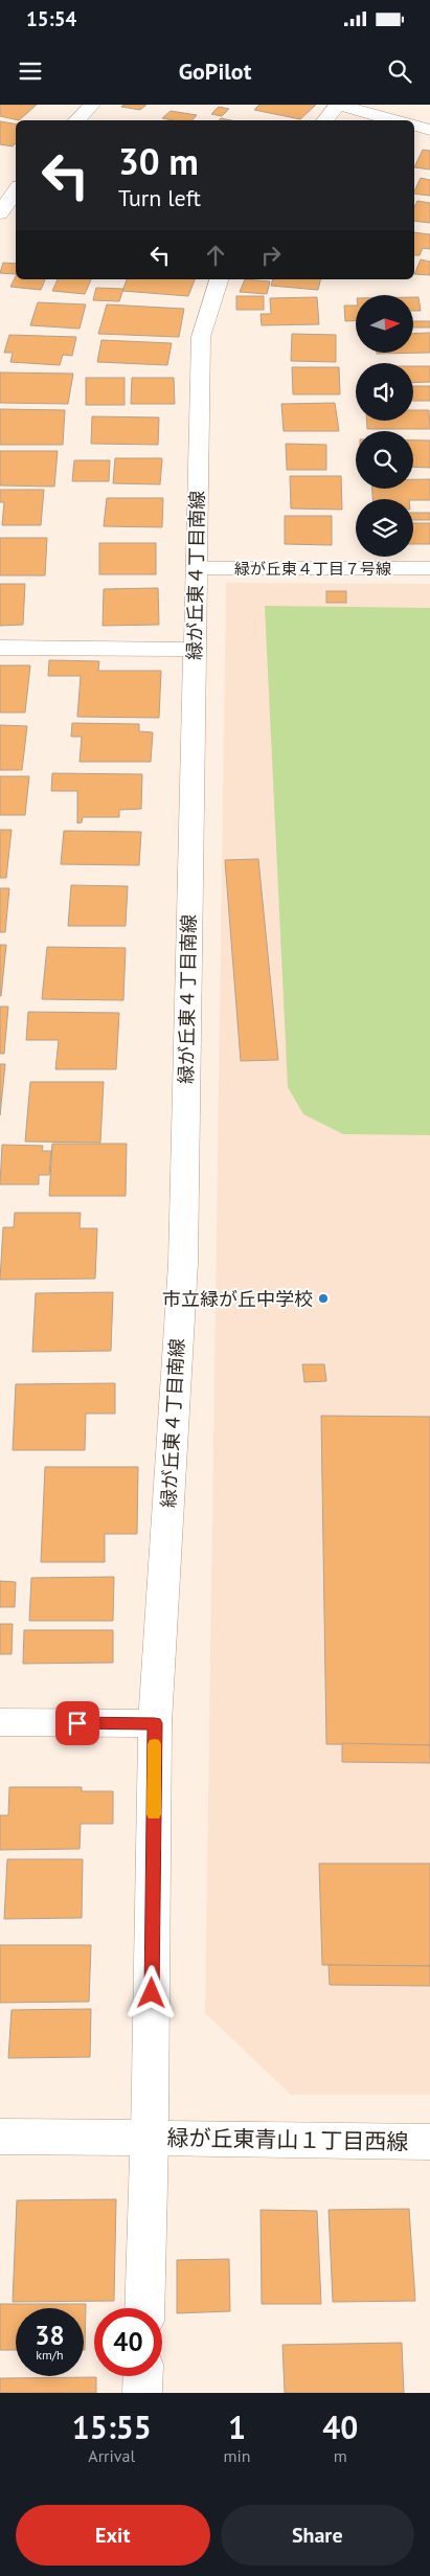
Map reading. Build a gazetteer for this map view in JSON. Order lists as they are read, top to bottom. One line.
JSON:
{"streets":{"street":["緑が丘東４丁目７号線","緑が丘東４丁目南線","緑が丘東青山１丁目西線"]},"crossings":[["緑が丘東４丁目７号線","緑が丘東４丁目南線"],["緑が丘東４丁目南線","緑が丘東青山１丁目西線"]],"places":["市立緑が丘中学校"],"north":"right","page":{"status":"15:54","header":"GoPilot","turn":["30 m","Turn left"],"speed":"38 km/h","limit":"40","eta":["15:55","Arrival","1","min","40","m"],"buttons":["Exit","Share"]}}
